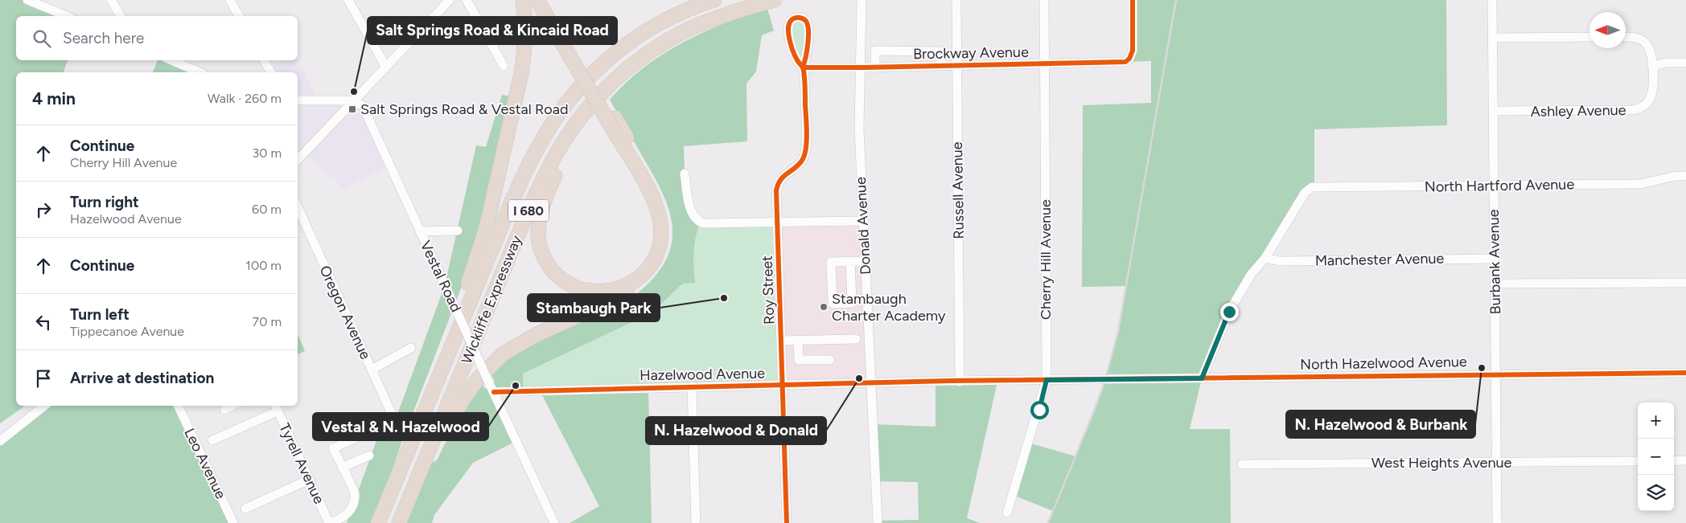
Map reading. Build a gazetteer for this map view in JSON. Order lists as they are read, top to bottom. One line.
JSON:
{"streets":{"highway":["I 680","Wickliffe Expressway"],"street":["Brockway Avenue","Ashley Avenue","North Hartford Avenue","Russell Avenue","Donald Avenue","Cherry Hill Avenue","Manchester Avenue","Burbank Avenue","Vestal Road","Roy Street","Oregon Avenue","North Hazelwood Avenue","Hazelwood Avenue","West Heights Avenue","Leo Avenue","Tyrell Avenue"]},"crossings":[["Brockway Avenue","Russell Avenue"],["Brockway Avenue","Donald Avenue"],["Brockway Avenue","Cherry Hill Avenue"],["Brockway Avenue","Roy Street"],["Ashley Avenue","Burbank Avenue"],["North Hartford Avenue","Manchester Avenue"],["North Hartford Avenue","Burbank Avenue"],["Russell Avenue","Hazelwood Avenue"],["Donald Avenue","Hazelwood Avenue"],["Cherry Hill Avenue","Hazelwood Avenue"],["Manchester Avenue","Burbank Avenue"],["Burbank Avenue","North Hazelwood Avenue"],["Burbank Avenue","West Heights Avenue"],["Vestal Road","Hazelwood Avenue"],["Roy Street","Hazelwood Avenue"],["North Hazelwood Avenue","Hazelwood Avenue"]],"places":{"other":["Salt Springs Road & Kincaid Road","Stambaugh Park","Stambaugh Charter Academy","N. Hazelwood & Burbank","N. Hazelwood & Donald","Vestal & N. Hazelwood"],"transit":["Salt Springs Road & Vestal Road"]},"north":"left","page":{"search":"Search here","heading":["4 min","Walk · 260 m"],"list":[["Continue","Cherry Hill Avenue","30 m"],["Turn right","Hazelwood Avenue","60 m"],["Continue","100 m"],["Turn left","Tippecanoe Avenue","70 m"],"Arrive at destination"],"map_buttons":["+","−"]}}
